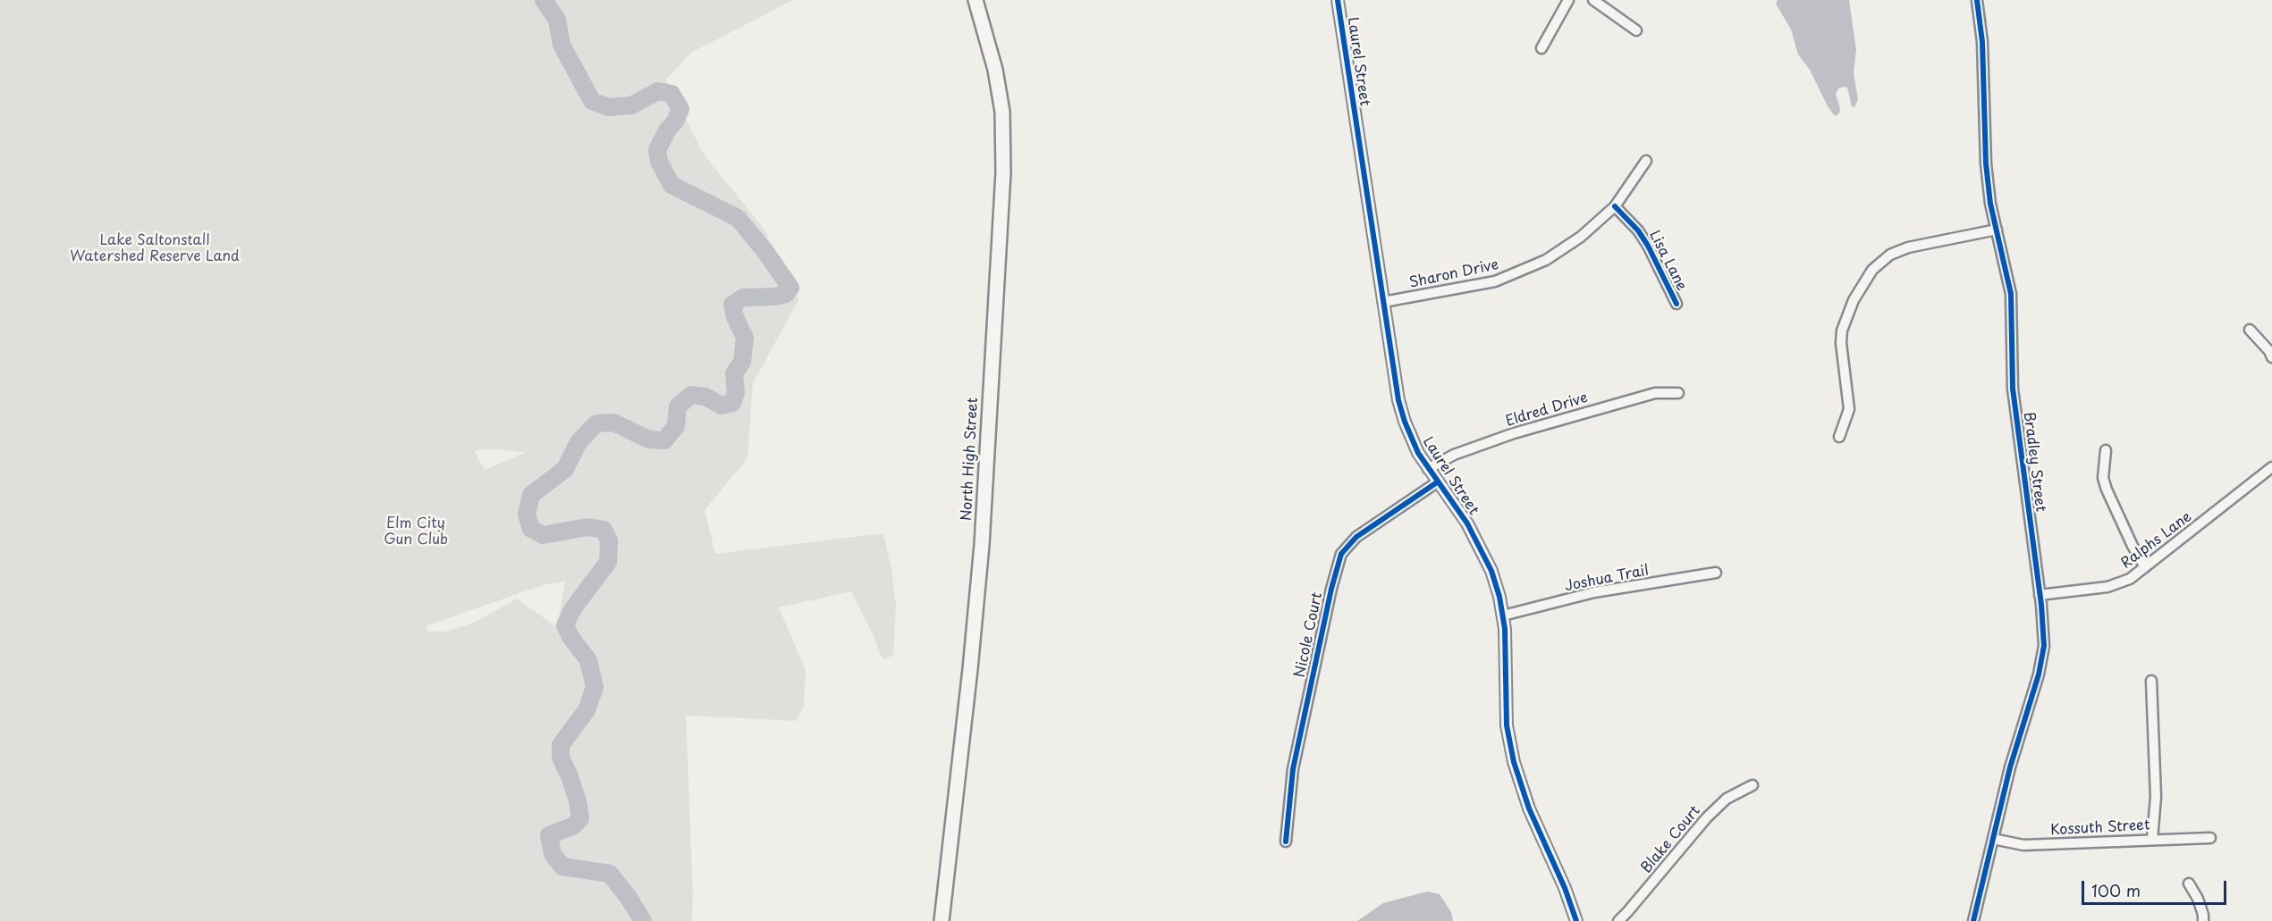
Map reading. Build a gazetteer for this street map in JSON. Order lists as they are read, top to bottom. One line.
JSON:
{"streets":{"main road":["North High Street"],"street":["Laurel Street","Lisa Lane","Sharon Drive","Eldred Drive","Bradley Street","Ralphs Lane","Joshua Trail","Nicole Court","Kossuth Street","Blake Court"]},"crossings":[["Laurel Street","Sharon Drive"],["Laurel Street","Eldred Drive"],["Laurel Street","Joshua Trail"],["Laurel Street","Nicole Court"],["Lisa Lane","Sharon Drive"],["Bradley Street","Ralphs Lane"],["Bradley Street","Kossuth Street"]],"parks":["Lake Saltonstall Watershed Reserve Land","Elm City Gun Club"],"scale_bar":"100 m"}
